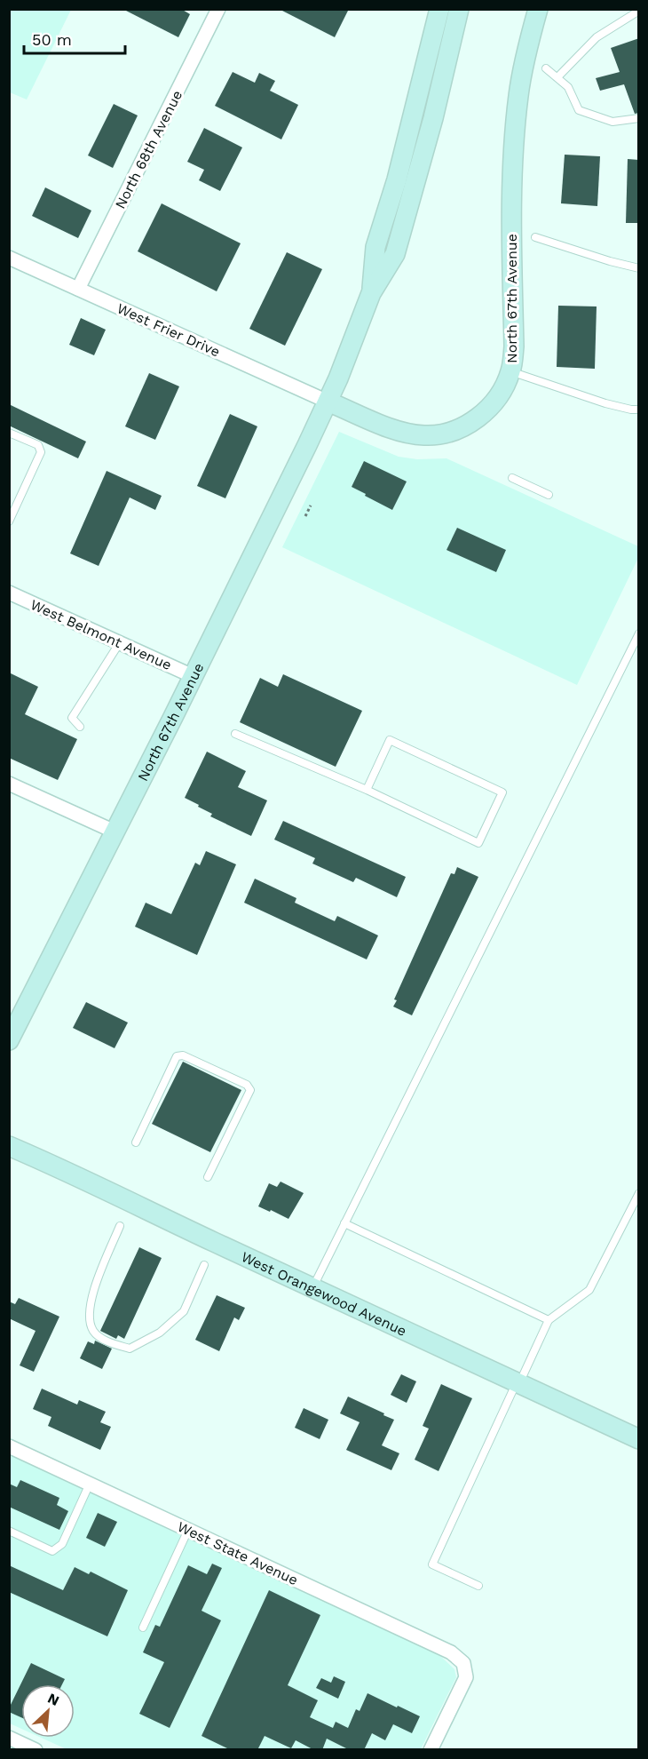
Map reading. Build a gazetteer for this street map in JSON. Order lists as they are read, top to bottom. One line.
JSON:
{"streets":{"main road":["North 67th Avenue","West Orangewood Avenue"],"street":["North 68th Avenue","West Frier Drive","West Belmont Avenue","West State Avenue"]},"crossings":[["North 68th Avenue","West Frier Drive"],["North 67th Avenue","West Frier Drive"],["North 67th Avenue","West Belmont Avenue"]],"scale_bar":"50 m","north":"top right"}
